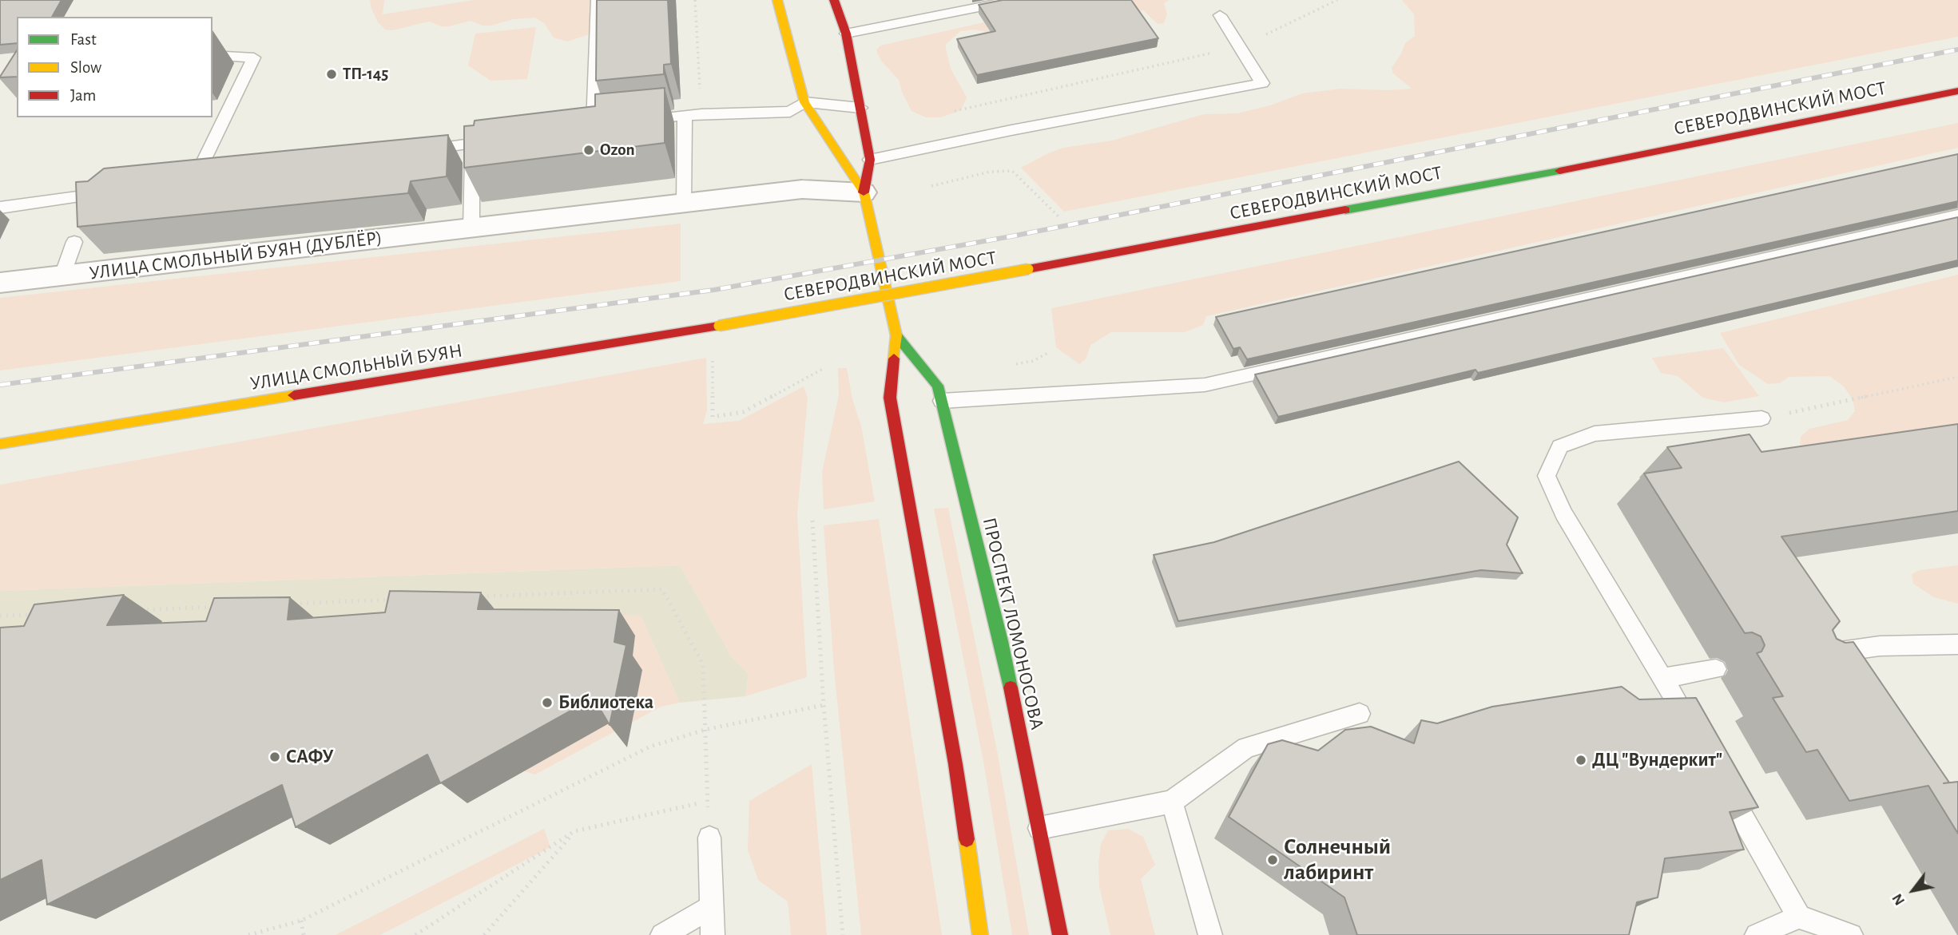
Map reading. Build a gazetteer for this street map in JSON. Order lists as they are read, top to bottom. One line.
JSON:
{"streets":{"main road":["СЕВЕРОДВИНСКИЙ МОСТ","УЛИЦА СМОЛЬНЫЙ БУЯН","ПРОСПЕКТ ЛОМОНОСОВА"],"street":["УЛИЦА СМОЛЬНЫЙ БУЯН (ДУБЛЁР)"]},"crossings":[["СЕВЕРОДВИНСКИЙ МОСТ","УЛИЦА СМОЛЬНЫЙ БУЯН"],["УЛИЦА СМОЛЬНЫЙ БУЯН (ДУБЛЁР)","ПРОСПЕКТ ЛОМОНОСОВА"]],"places":["ТП-145","Ozon","Библиотека","САФУ","ДЦ \"Вундеркит\"","Солнечный лабиринт"],"legend":["Fast","Slow","Jam"],"north":"bottom left"}
